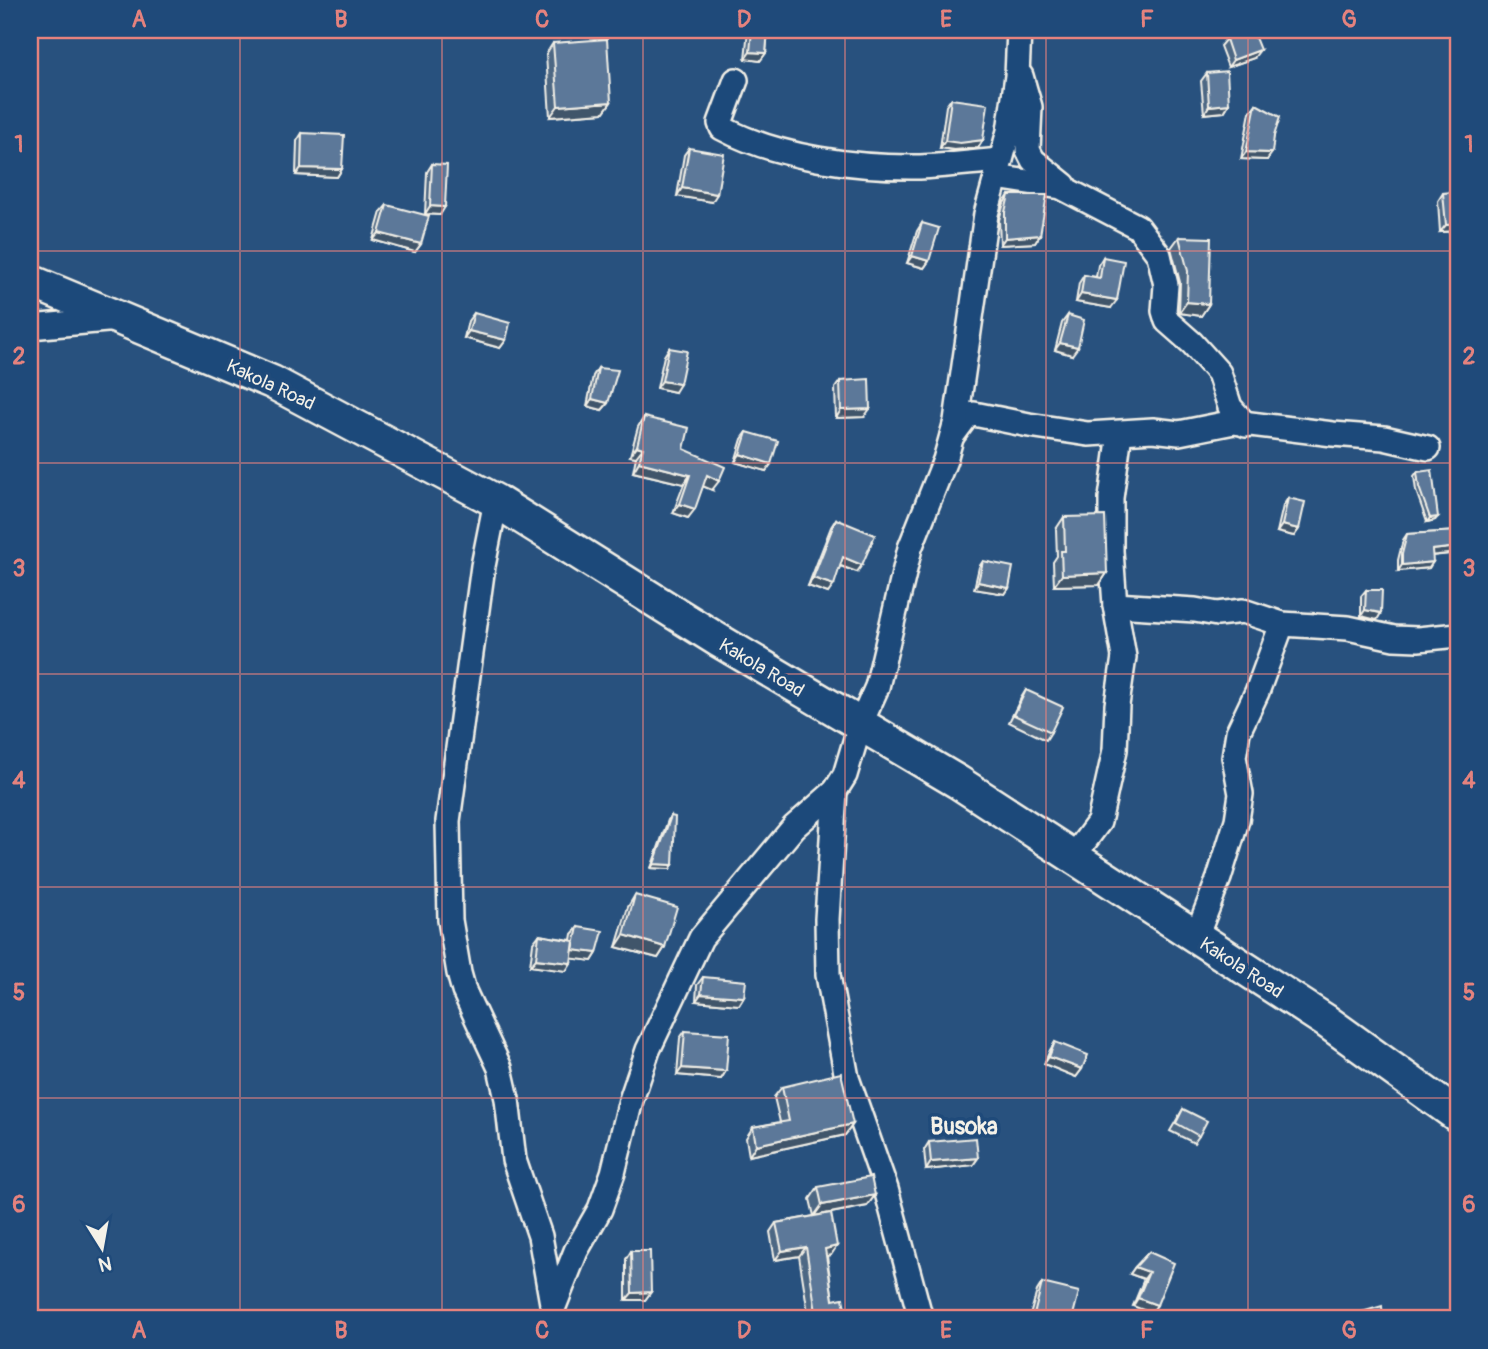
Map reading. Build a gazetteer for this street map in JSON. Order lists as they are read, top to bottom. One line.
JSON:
{"streets":{"main road":["Kakola Road"]},"districts":["Busoka"],"north":"bottom","grid":{"columns":["A","B","C","D","E","F","G"],"rows":["1","2","3","4","5","6"]}}
